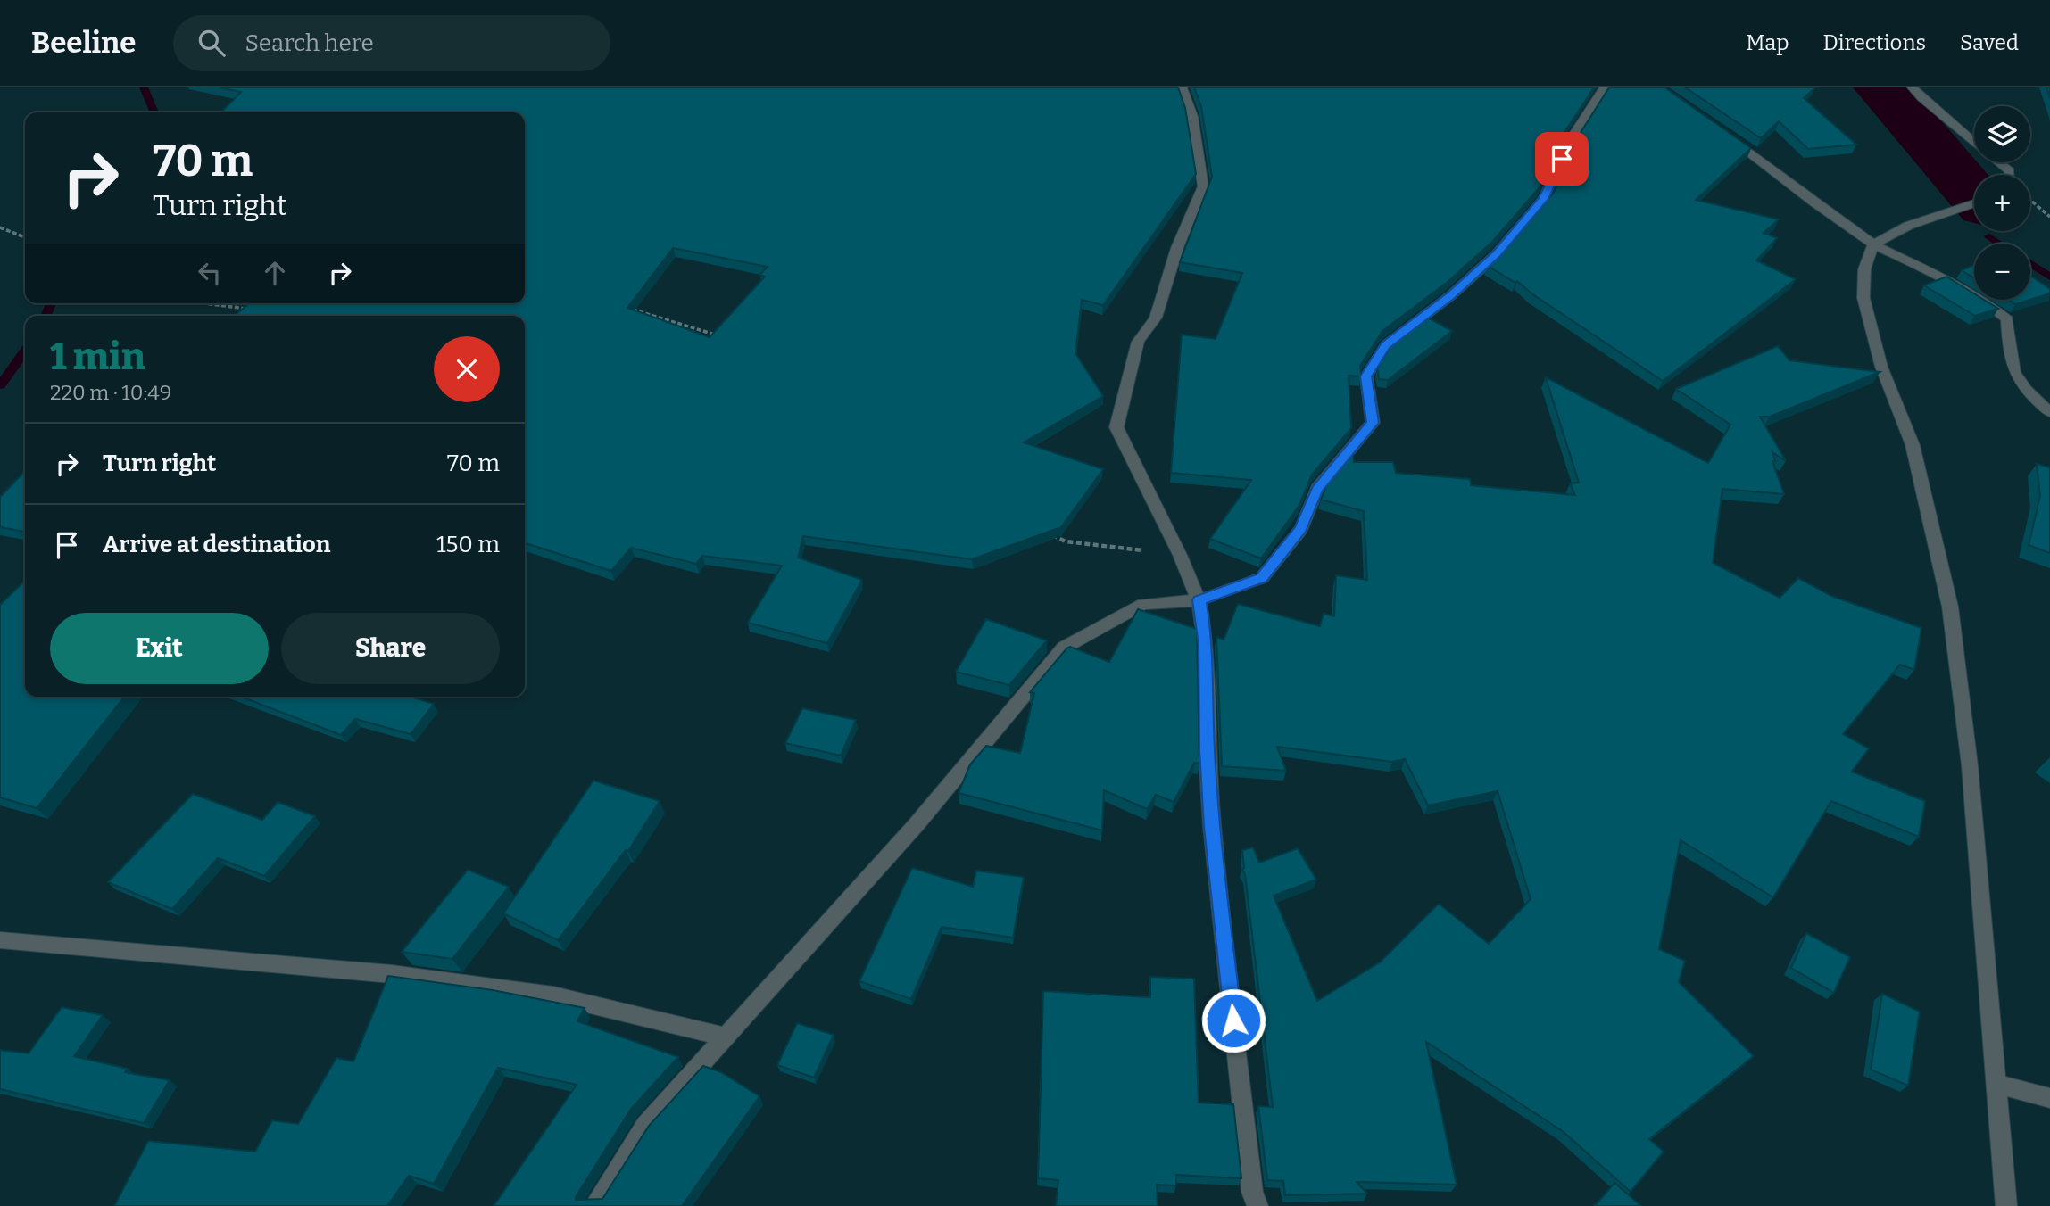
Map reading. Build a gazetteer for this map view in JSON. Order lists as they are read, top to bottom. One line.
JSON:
{"page":{"header":"Beeline","search":"Search here","nav":["Map","Directions","Saved"],"map_buttons":["+","−"],"turn":["70 m","Turn right"],"heading":["1 min","220 m · 10:49"],"list":[{"name":"Turn right","value":"70 m"},{"name":"Arrive at destination","value":"150 m"}],"buttons":["Exit","Share"]}}
